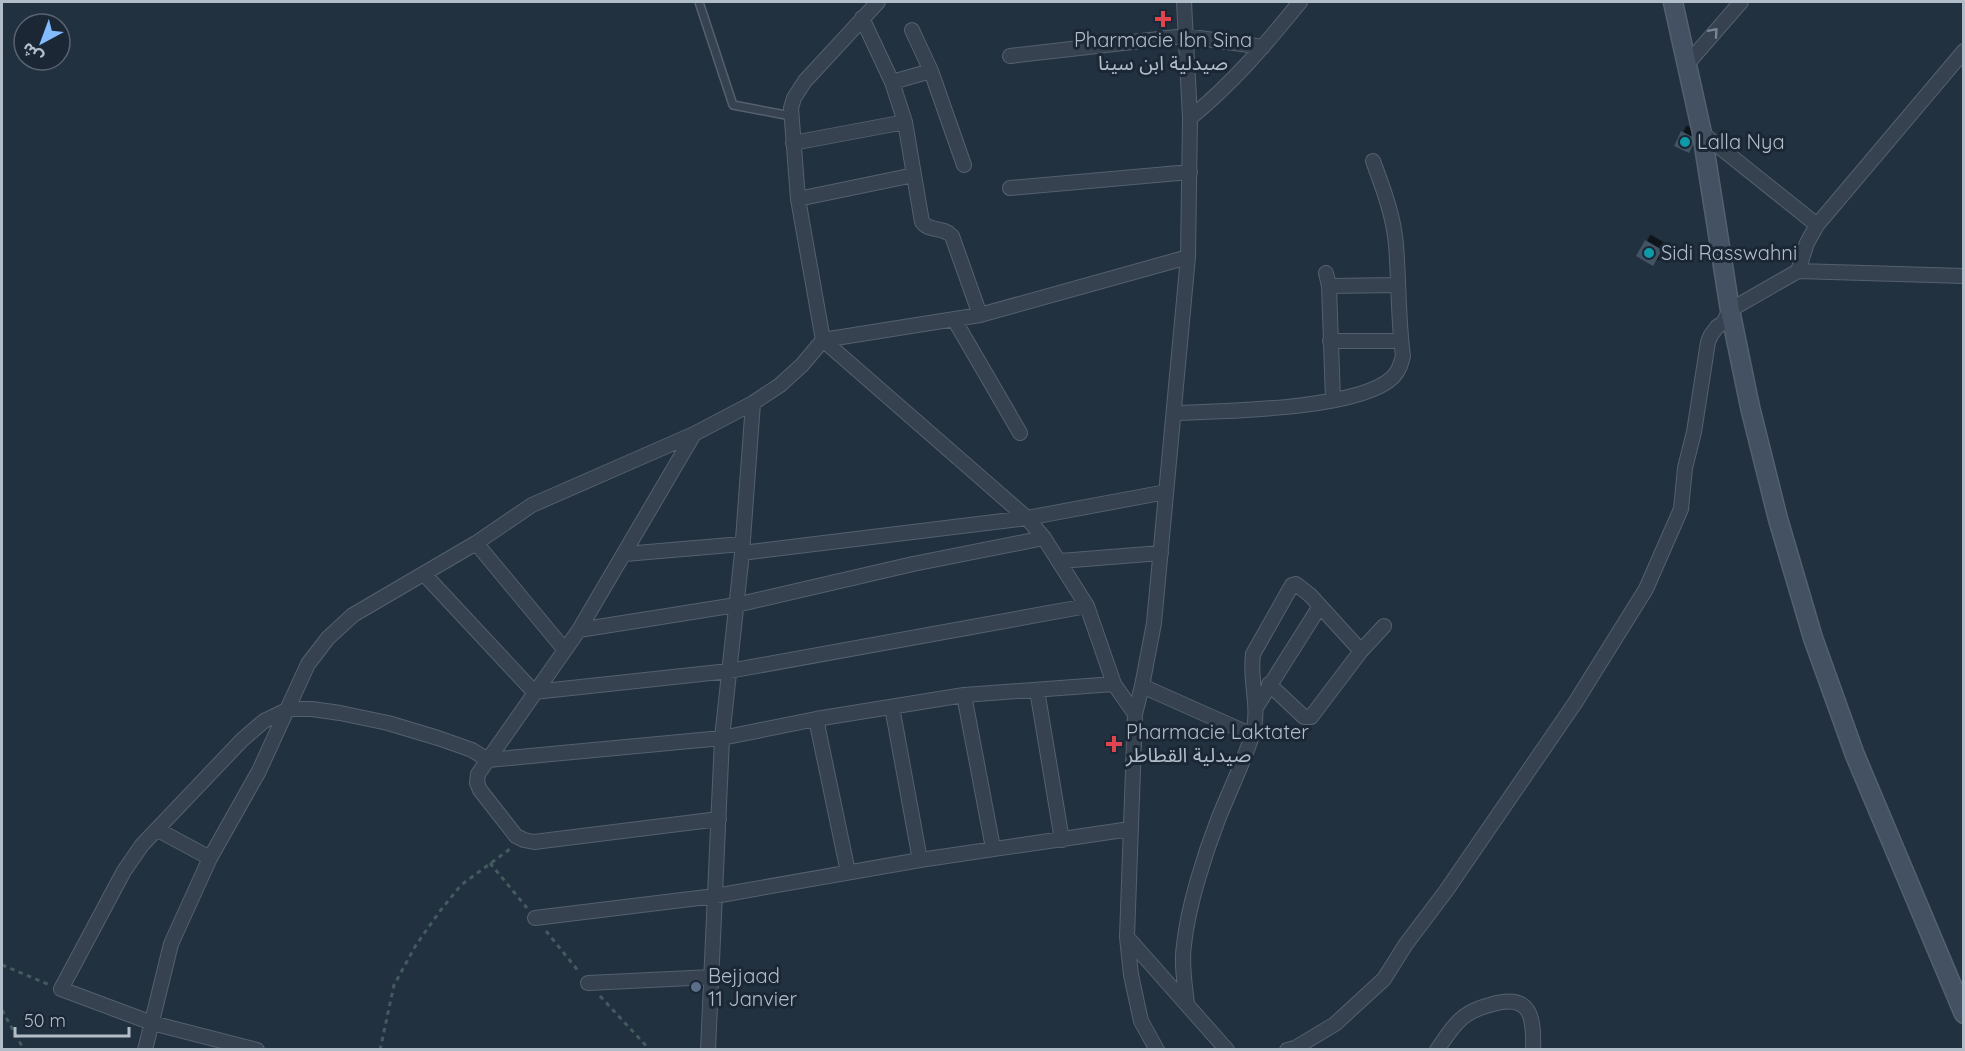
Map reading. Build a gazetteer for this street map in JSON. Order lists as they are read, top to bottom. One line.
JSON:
{"places":{"health":["Pharmacie Ibn Sina صيدلية ابن سينا","Pharmacie Laktater صيدلية القطاطر"],"other":["Lalla Nya","Sidi Rasswahni","Bejjaad 11 Janvier"]},"scale_bar":"50 m","north":"bottom left"}
